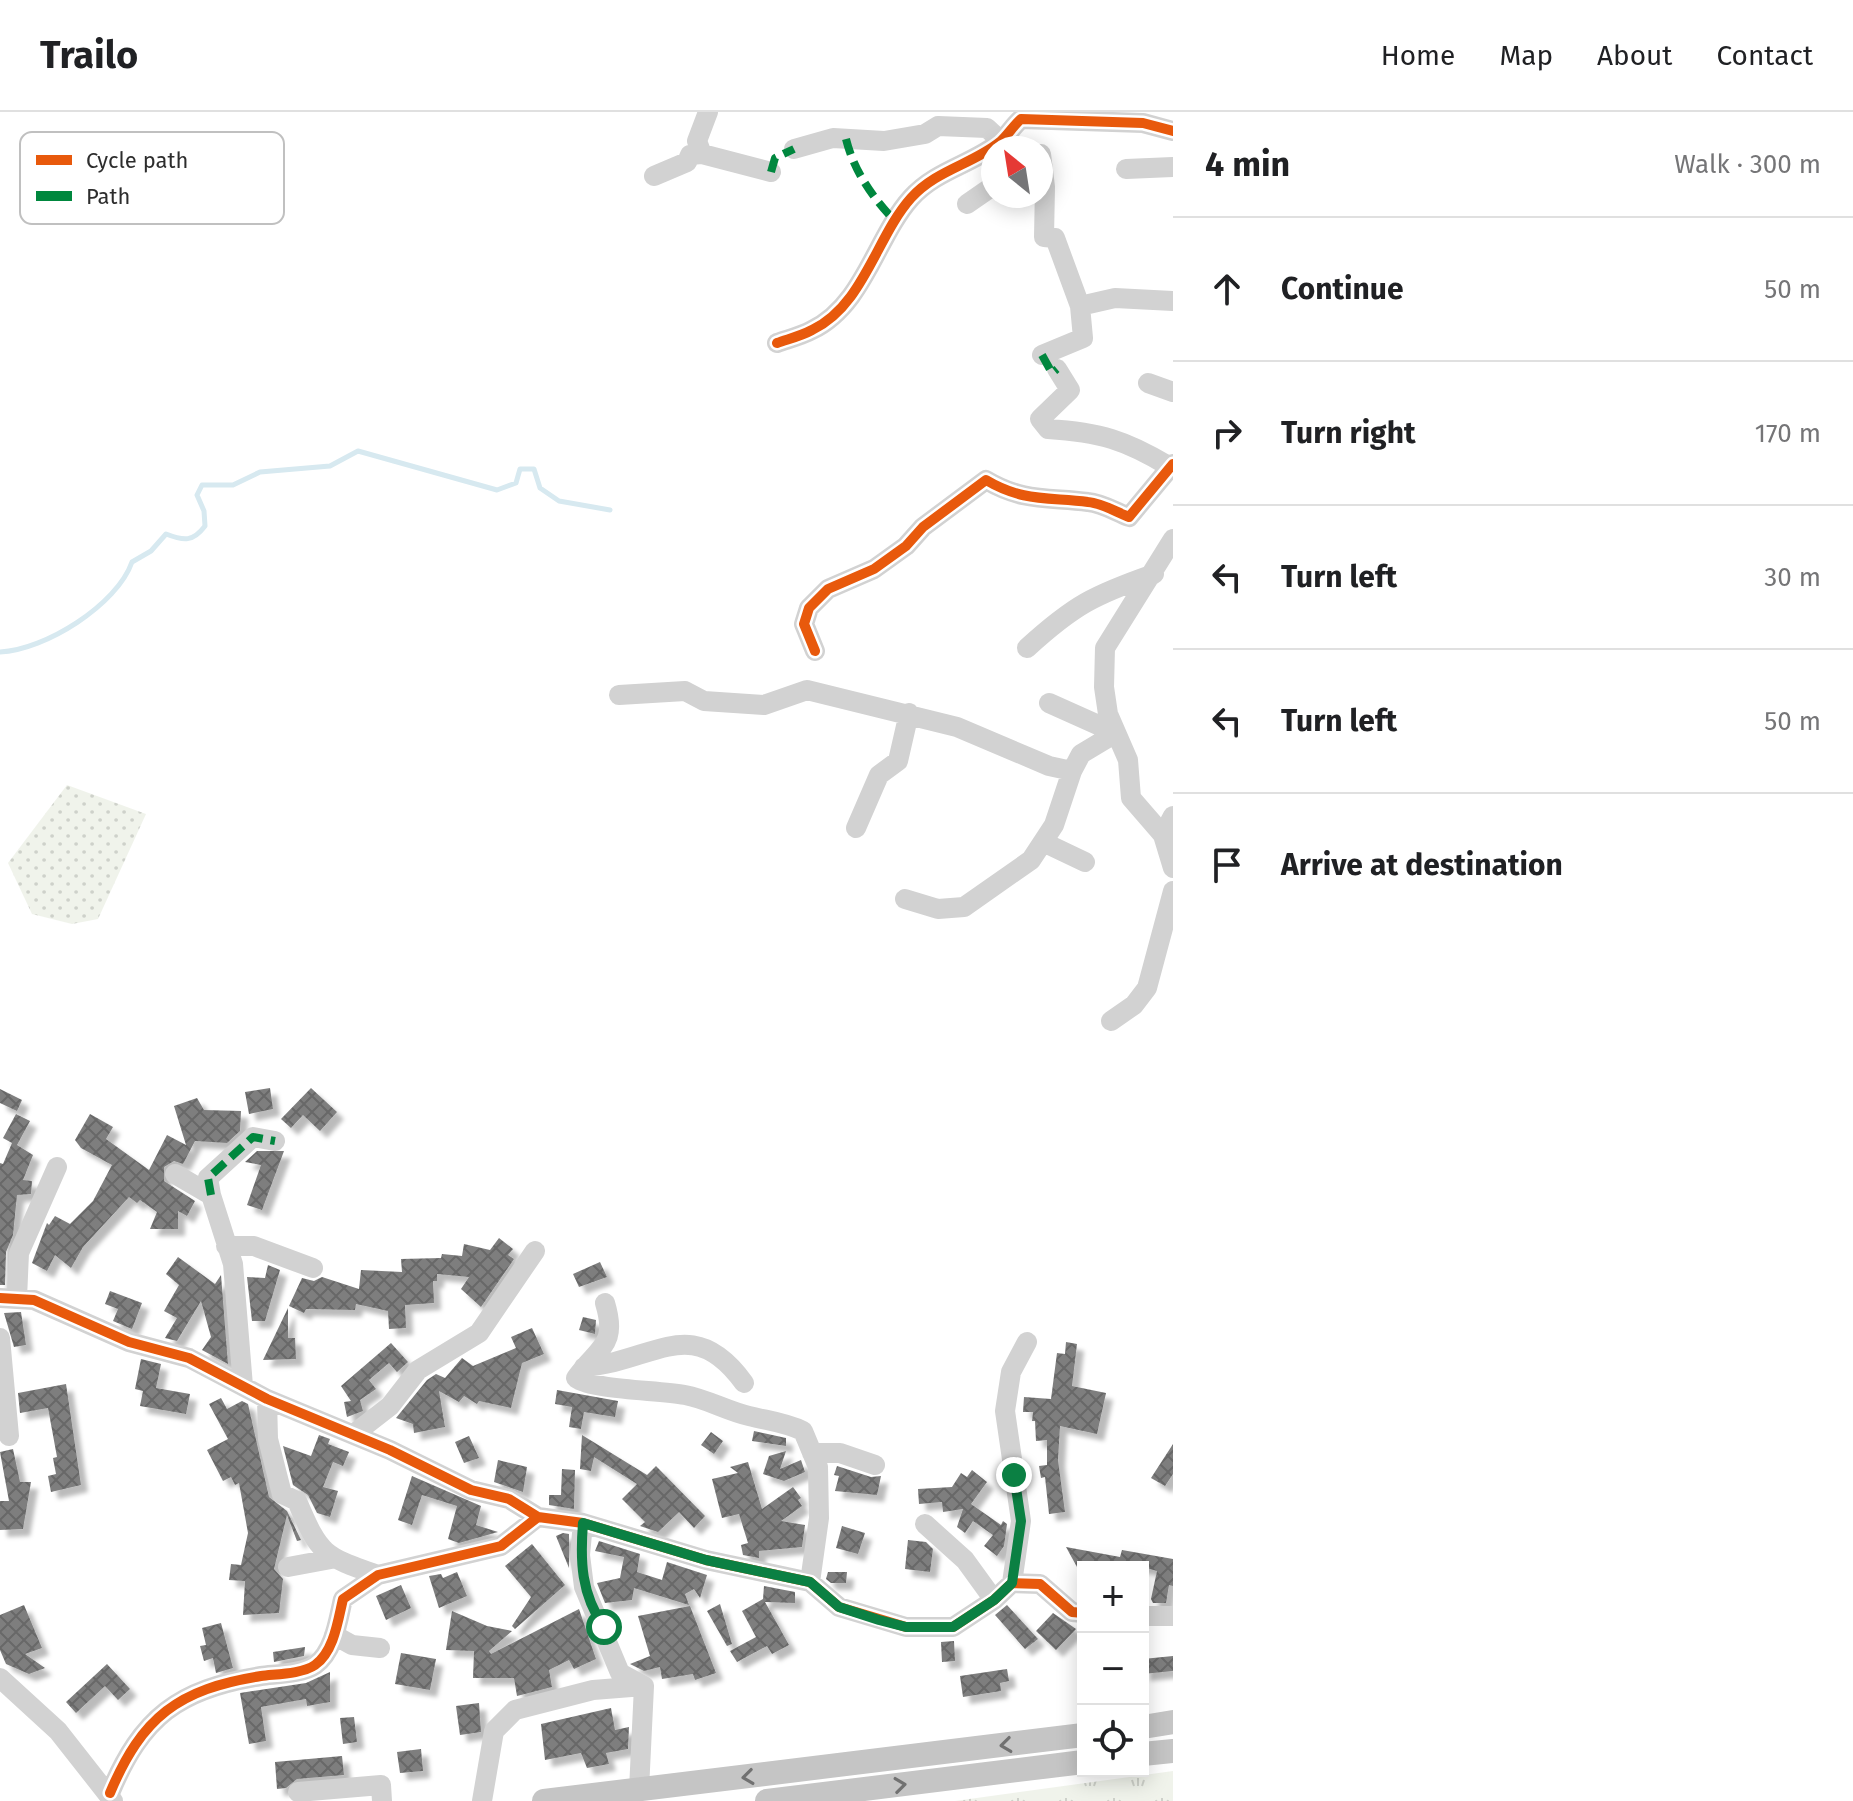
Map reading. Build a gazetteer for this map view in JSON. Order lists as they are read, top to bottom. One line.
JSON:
{"legend":["Cycle path","Path"],"north":"top left","page":{"header":"Trailo","nav":["Home","Map","About","Contact"],"heading":["4 min","Walk · 300 m"],"list":[["Continue","50 m"],["Turn right","170 m"],["Turn left","30 m"],["Turn left","50 m"],"Arrive at destination"],"map_buttons":["+","−"]}}
